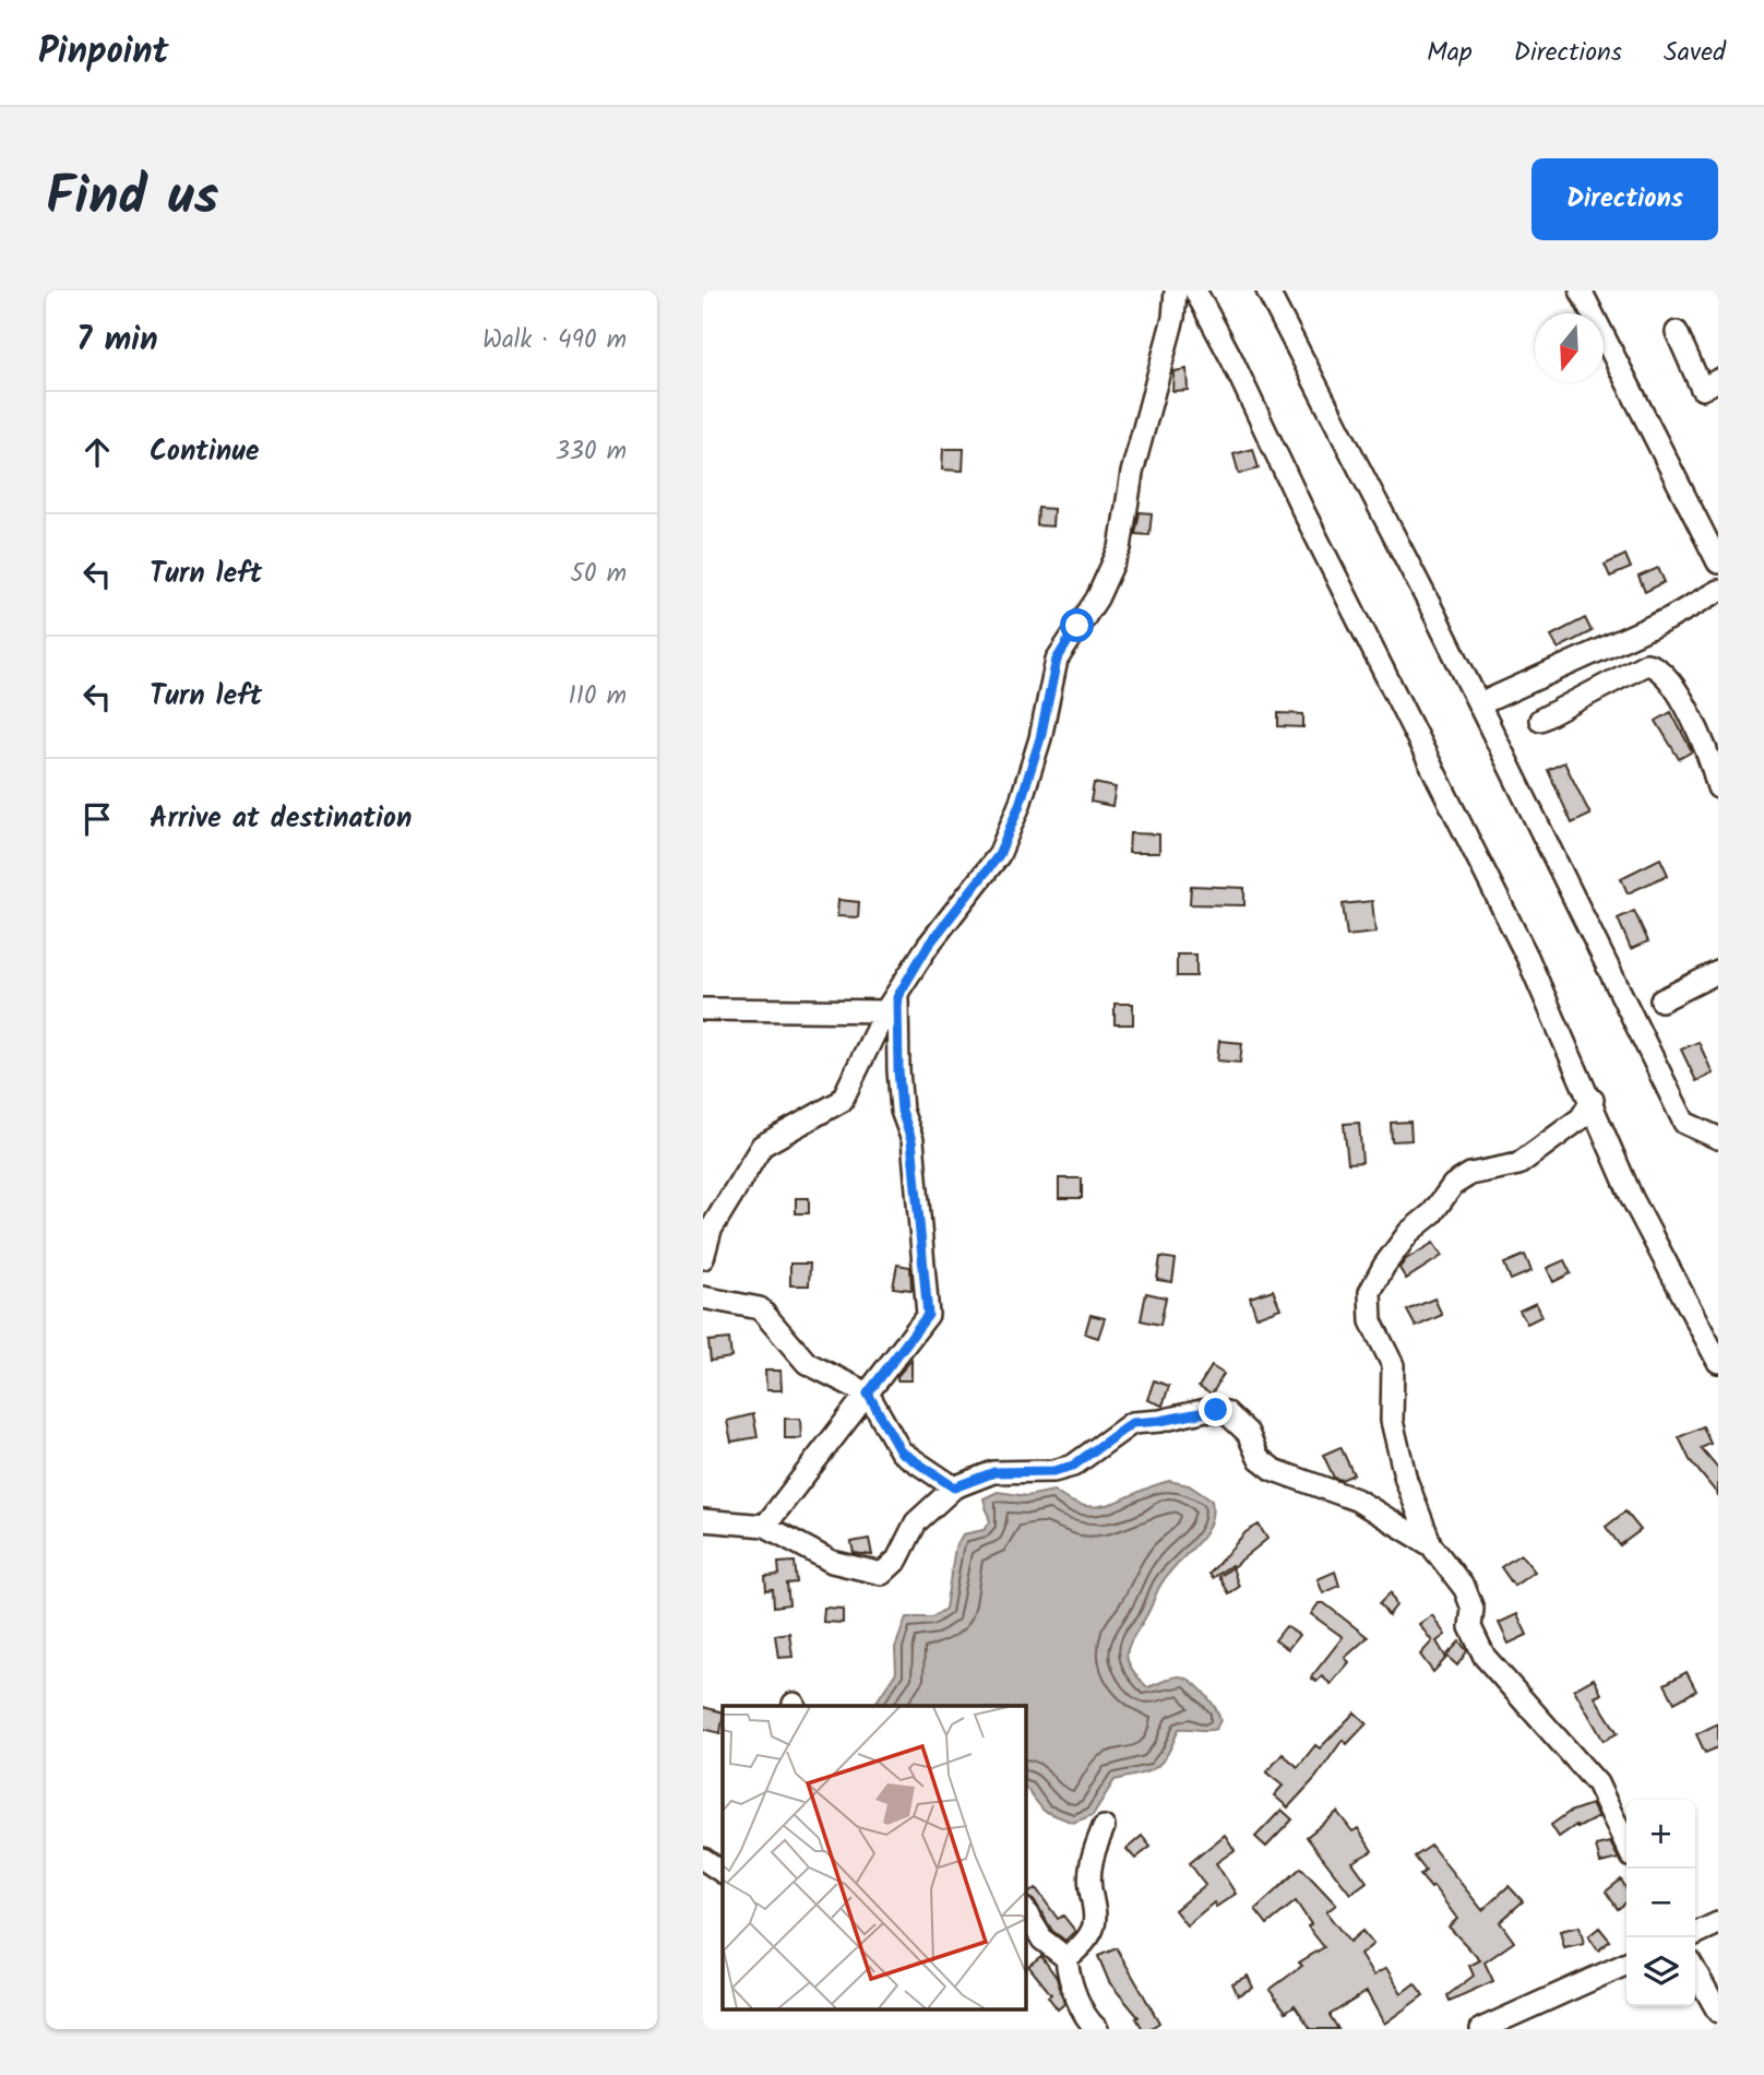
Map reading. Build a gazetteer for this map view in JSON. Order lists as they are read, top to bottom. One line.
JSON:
{"north":"bottom","page":{"header":"Pinpoint","nav":["Map","Directions","Saved"],"title":"Find us","buttons":"Directions","heading":["7 min","Walk · 490 m"],"list":[["Continue","330 m"],["Turn left","50 m"],["Turn left","110 m"],"Arrive at destination"],"map_buttons":["+","−"]}}
